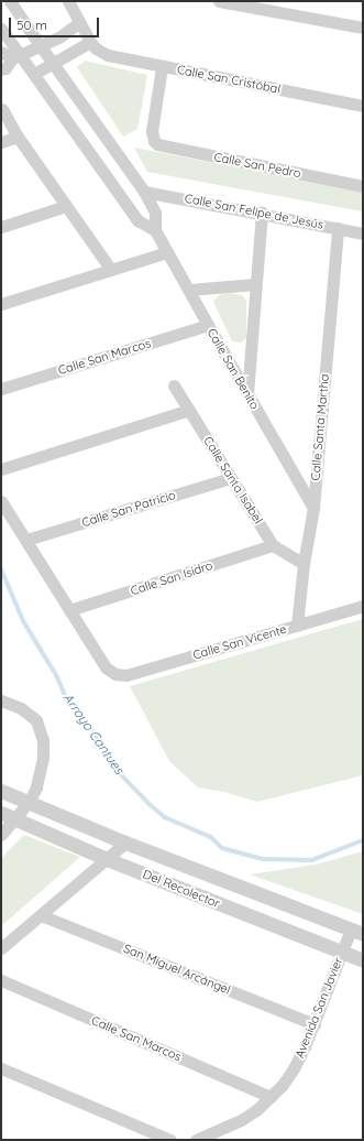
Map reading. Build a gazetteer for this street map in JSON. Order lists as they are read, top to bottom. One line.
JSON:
{"streets":{"street":["Calle San Cristóbal","Calle San Pedro","Calle San Felipe de Jesús","Calle San Marcos","Calle San Benito","Calle Santa Martha","Calle Santa Isabel","Calle San Patricio","Calle San Isidro","Calle San Vicente","Del Recolector","San Miguel Arcángel","Avenida San Javier"]},"crossings":[["Calle San Cristóbal","Calle San Pedro"],["Calle San Felipe de Jesús","Calle San Benito"],["Calle San Felipe de Jesús","Calle Santa Martha"],["Calle San Marcos","Calle San Benito"],["Calle San Marcos","Avenida San Javier"],["Calle San Benito","Calle Santa Martha"],["Calle Santa Martha","Calle Santa Isabel"],["Calle Santa Martha","Calle San Vicente"],["Calle Santa Isabel","Calle San Patricio"],["Calle Santa Isabel","Calle San Isidro"],["Calle San Isidro","Calle San Vicente"],["Del Recolector","Avenida San Javier"],["San Miguel Arcángel","Avenida San Javier"]],"water":["Arroyo Cantues"],"scale_bar":"50 m"}
